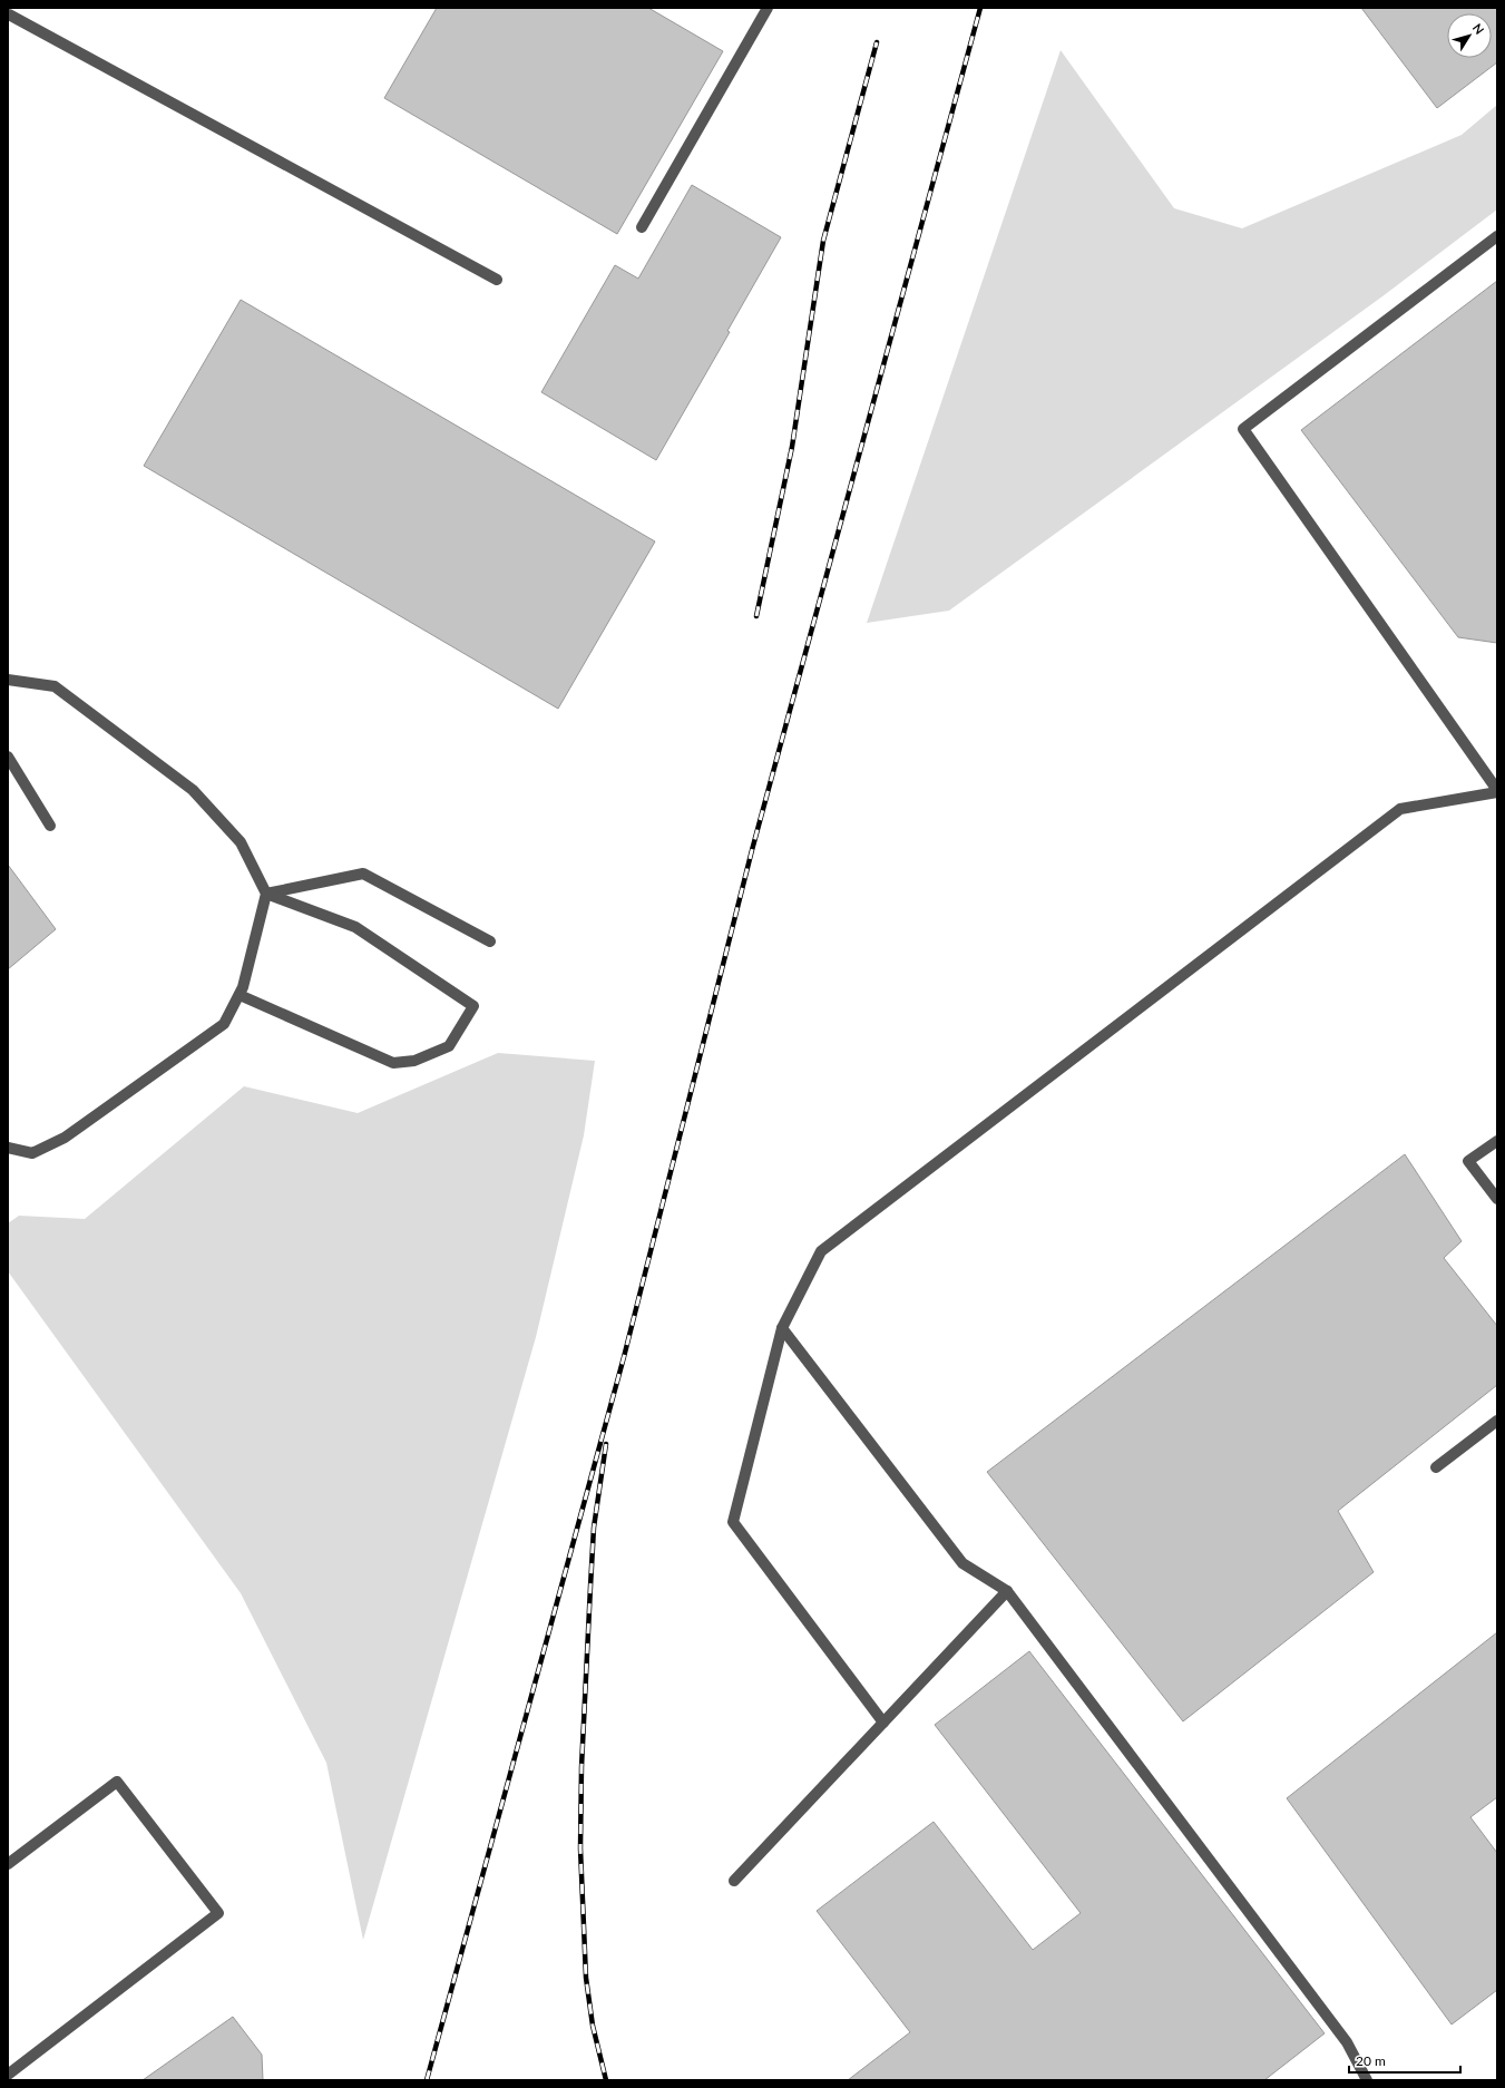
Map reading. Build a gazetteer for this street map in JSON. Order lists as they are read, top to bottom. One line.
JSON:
{"scale_bar":"20 m","north":"top right"}
